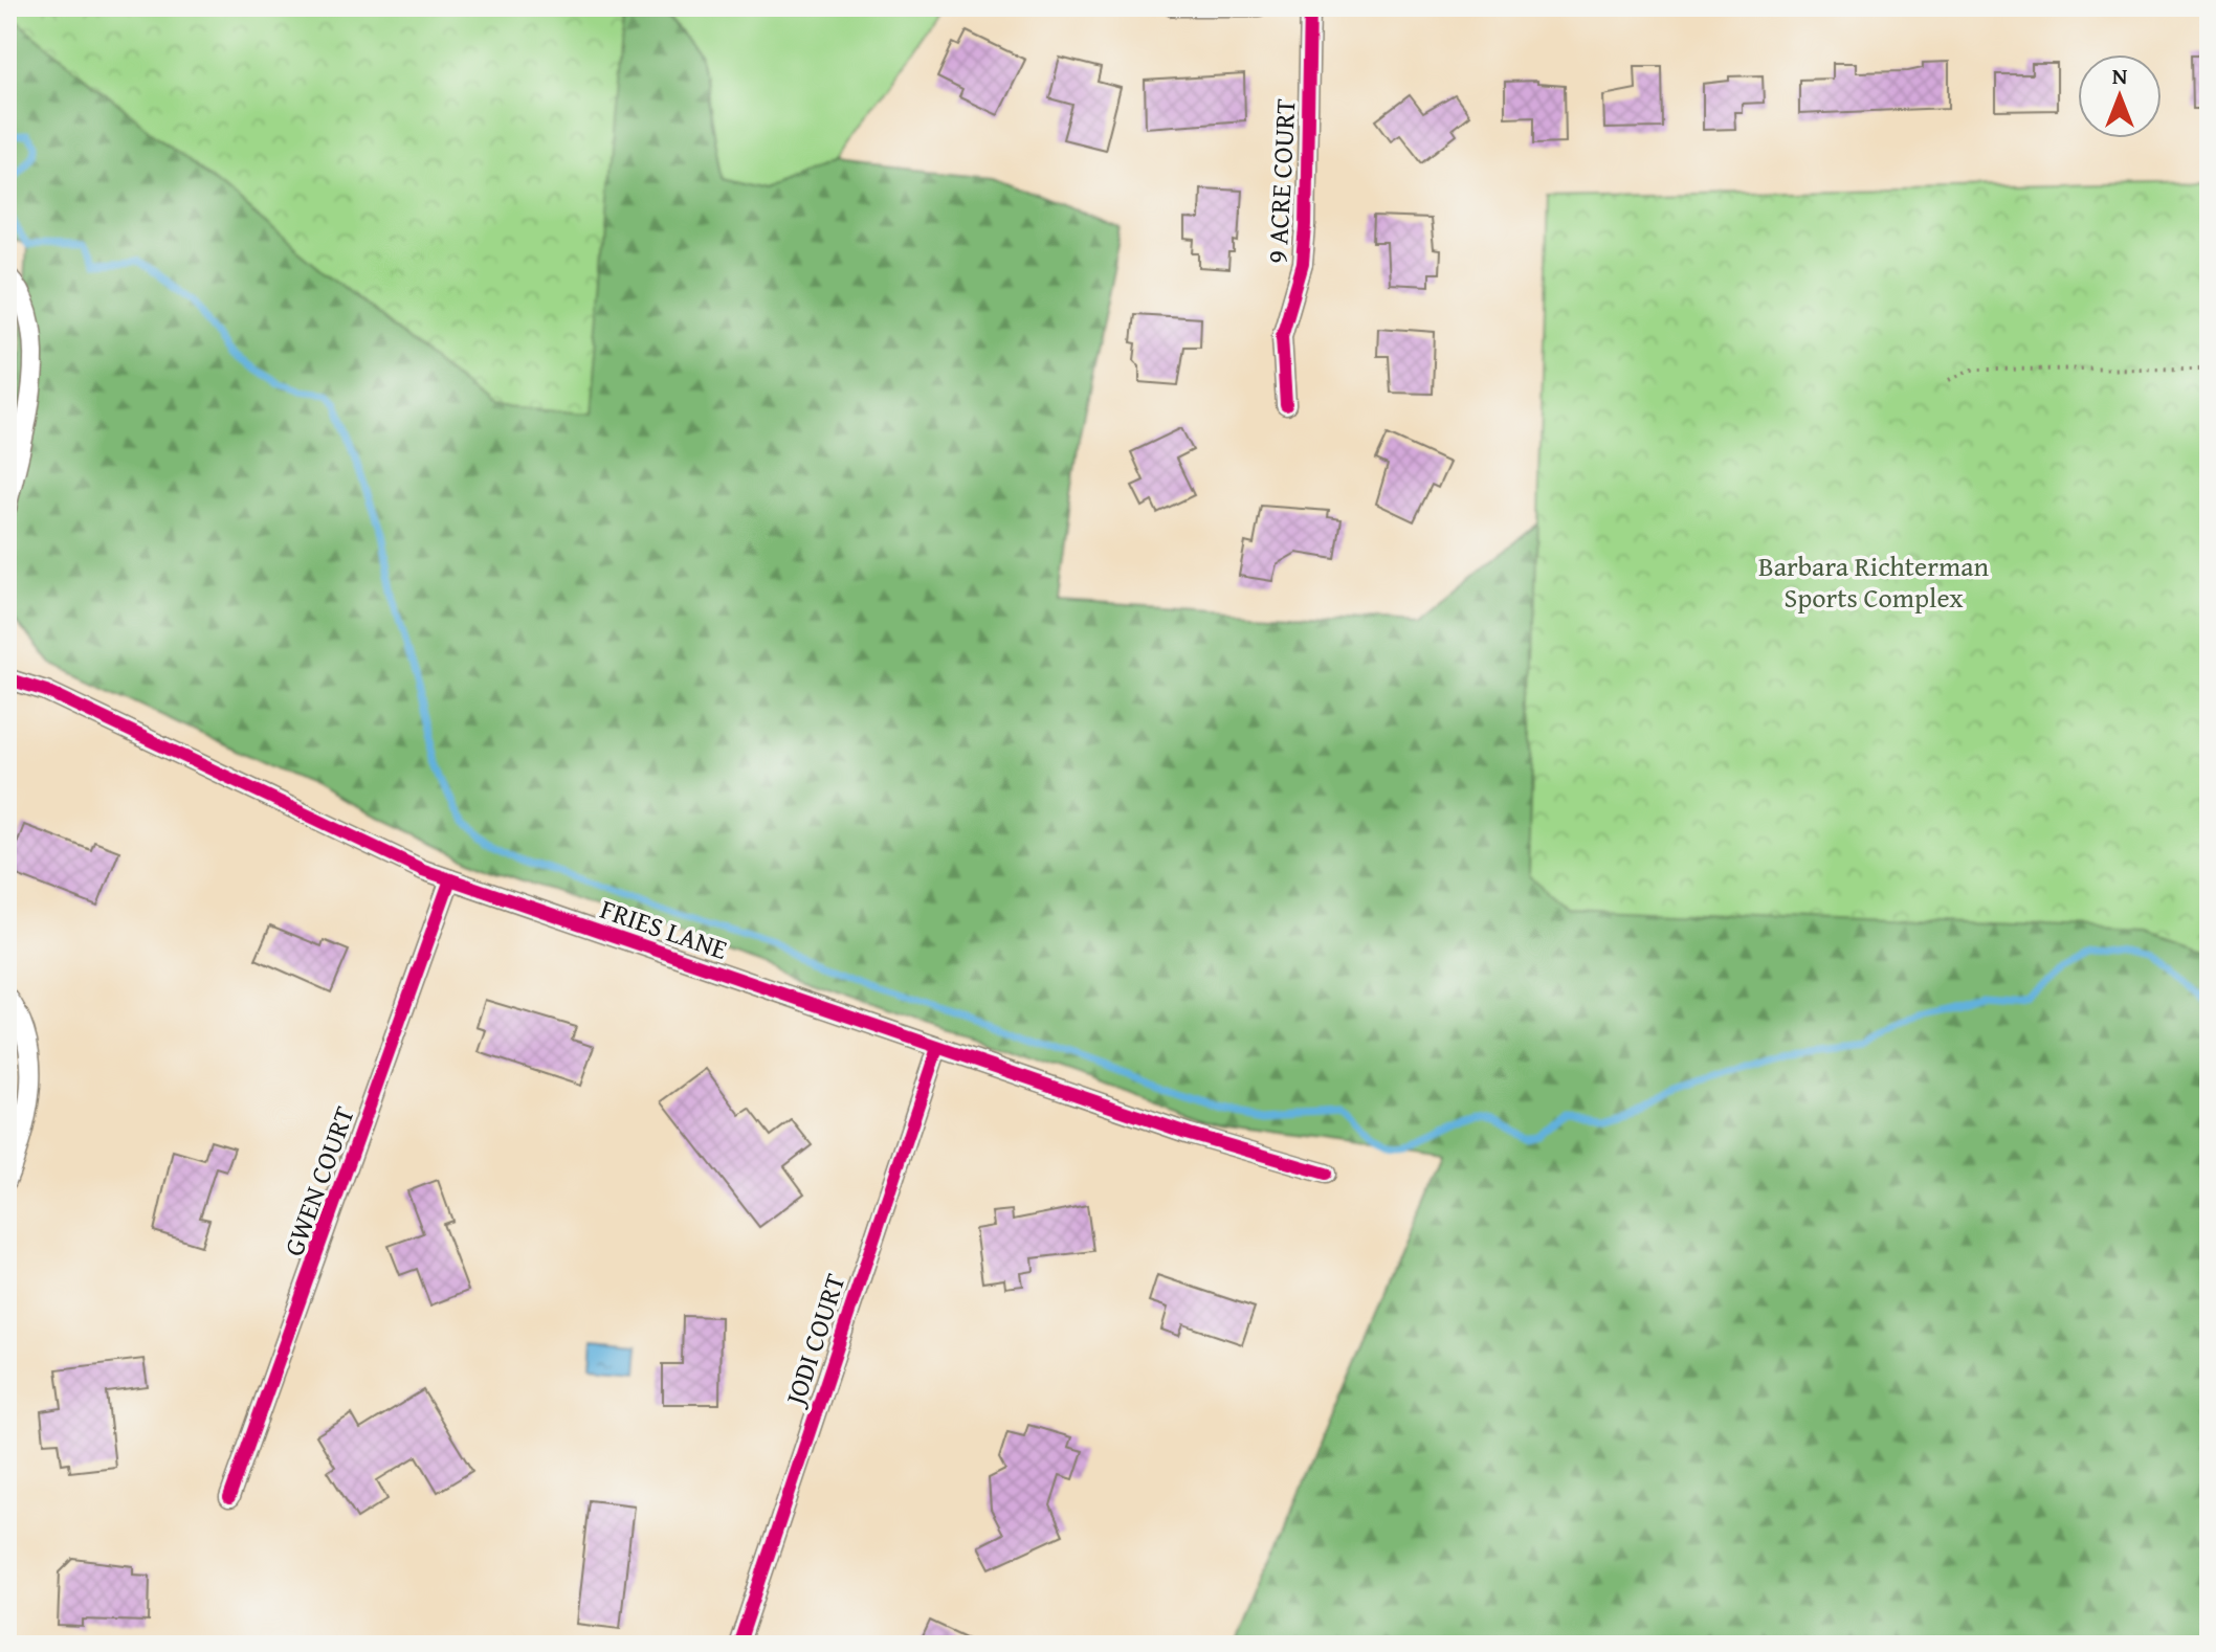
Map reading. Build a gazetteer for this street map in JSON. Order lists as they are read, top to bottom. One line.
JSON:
{"streets":{"street":["9 ACRE COURT","FRIES LANE","GWEN COURT","JODI COURT"]},"crossings":[["FRIES LANE","GWEN COURT"],["FRIES LANE","JODI COURT"]],"parks":["Barbara Richterman Sports Complex"],"north":"top"}
